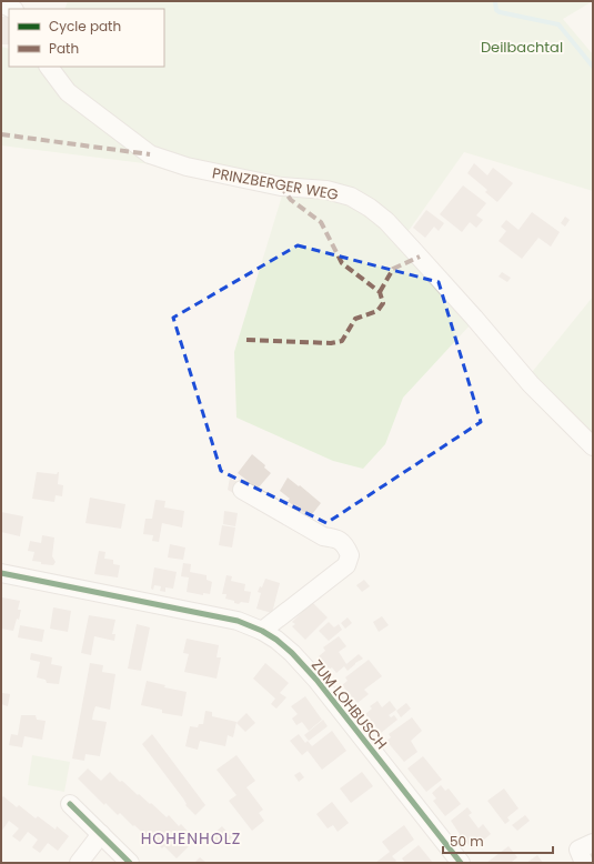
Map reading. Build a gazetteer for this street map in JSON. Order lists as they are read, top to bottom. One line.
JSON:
{"streets":{"street":["PRINZBERGER WEG","ZUM LOHBUSCH"]},"districts":["HOHENHOLZ"],"parks":["Deilbachtal"],"legend":["Cycle path","Path"],"scale_bar":"50 m"}
